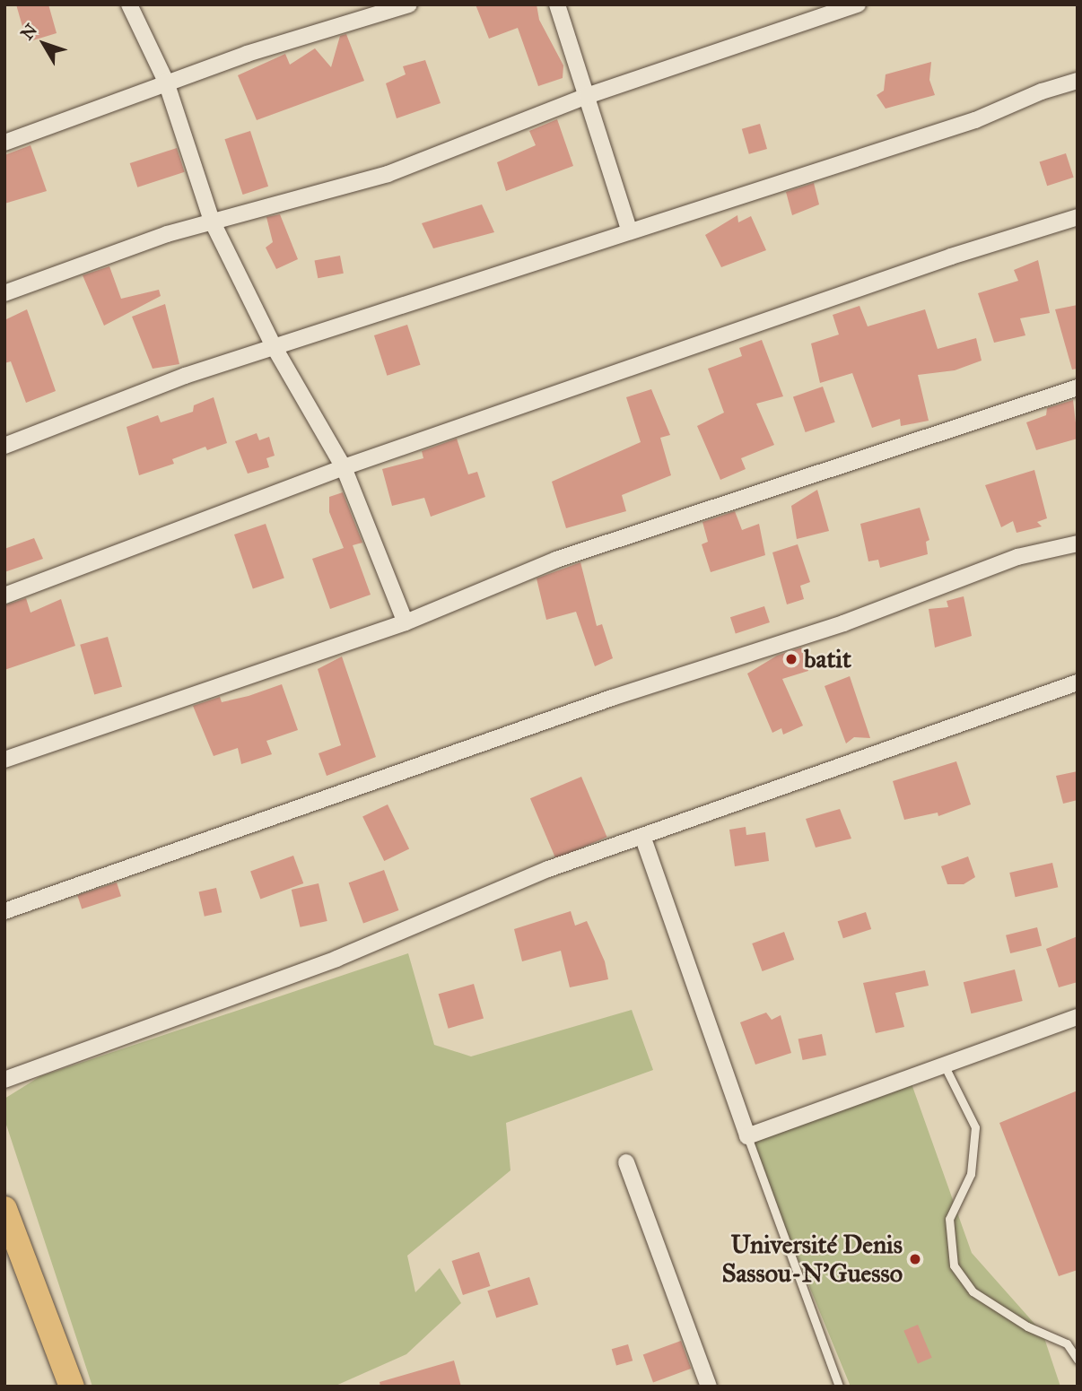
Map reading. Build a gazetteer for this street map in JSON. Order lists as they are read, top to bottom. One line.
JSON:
{"places":["batit","Université Denis Sassou-N'Guesso"],"north":"top left"}
